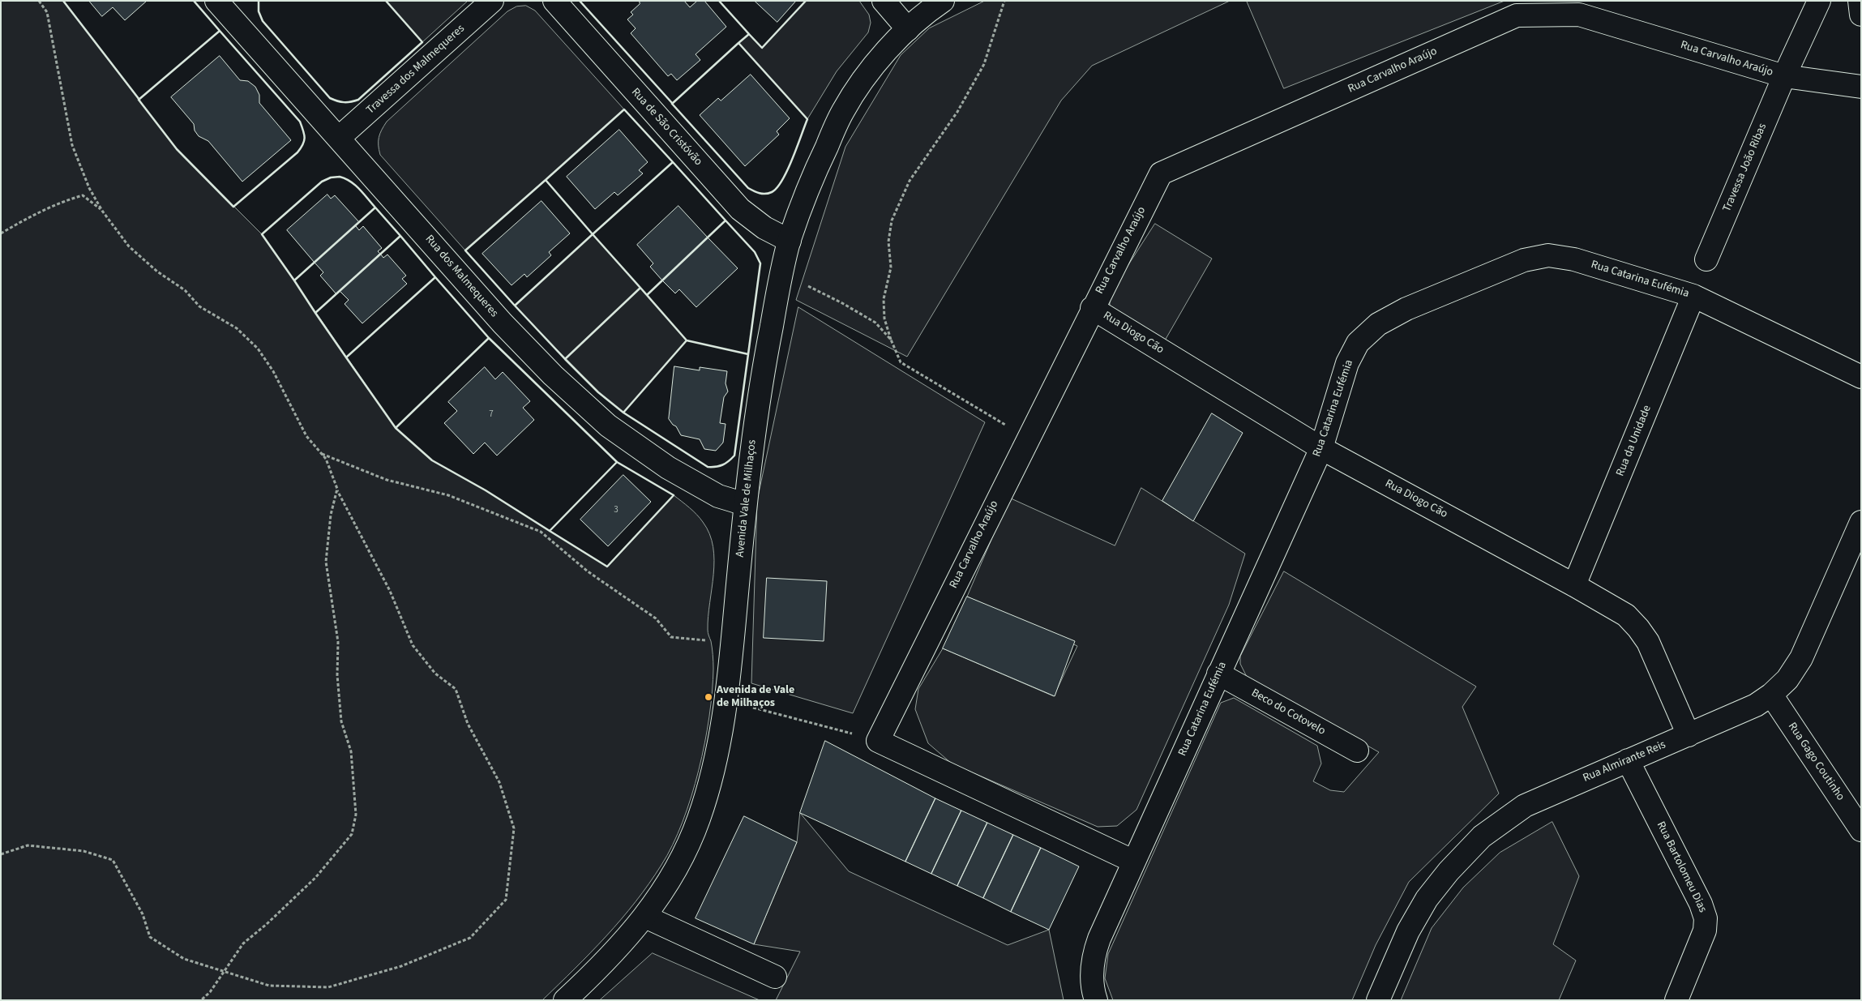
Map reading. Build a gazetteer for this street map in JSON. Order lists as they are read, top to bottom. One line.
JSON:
{"streets":{"street":["Rua Carvalho Araújo","Travessa dos Malmequeres","Rua de São Cristóvão","Travessa João Ribas","Rua dos Malmequeres","Rua Catarina Eufémia","Rua Diogo Cão","Rua da Unidade","Avenida Vale de Milhaços","Beco do Cotovelo","Rua Almirante Reis","Rua Gago Coutinho","Rua Bartolomeu Dias"]},"crossings":[["Rua Carvalho Araújo","Travessa João Ribas"],["Rua Carvalho Araújo","Rua Diogo Cão"],["Travessa dos Malmequeres","Rua dos Malmequeres"],["Rua de São Cristóvão","Avenida Vale de Milhaços"],["Rua dos Malmequeres","Avenida Vale de Milhaços"],["Rua Catarina Eufémia","Rua Diogo Cão"],["Rua Catarina Eufémia","Rua da Unidade"],["Rua Catarina Eufémia","Beco do Cotovelo"],["Rua Diogo Cão","Rua da Unidade"],["Rua Diogo Cão","Rua Almirante Reis"],["Rua Almirante Reis","Rua Gago Coutinho"],["Rua Almirante Reis","Rua Bartolomeu Dias"]],"places":["Avenida de Vale de Milhaços"],"house_numbers":["7","3"]}
